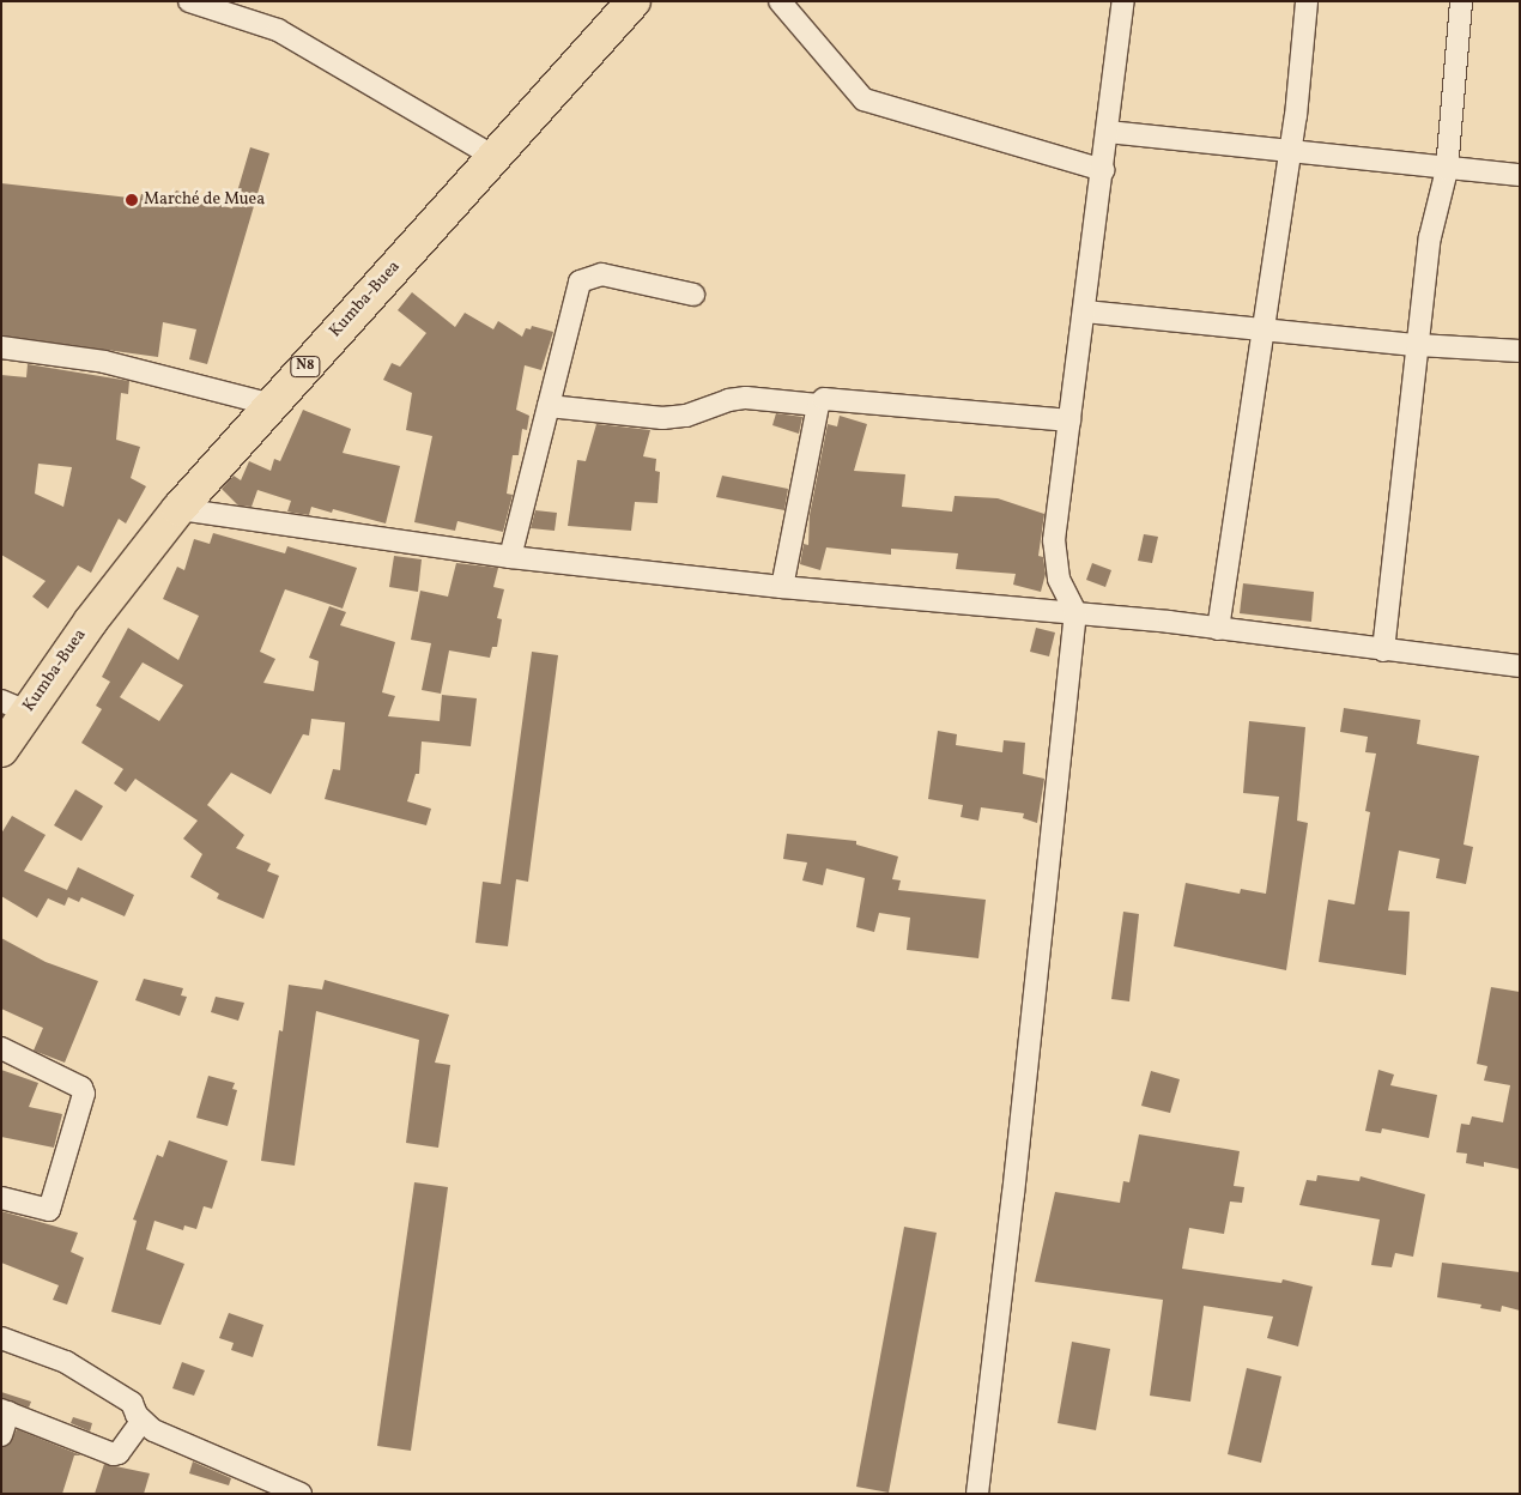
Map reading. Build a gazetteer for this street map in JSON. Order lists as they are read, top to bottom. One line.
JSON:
{"streets":{"highway":["Kumba-Buea","N8"]},"places":["Marché de Muea"]}
